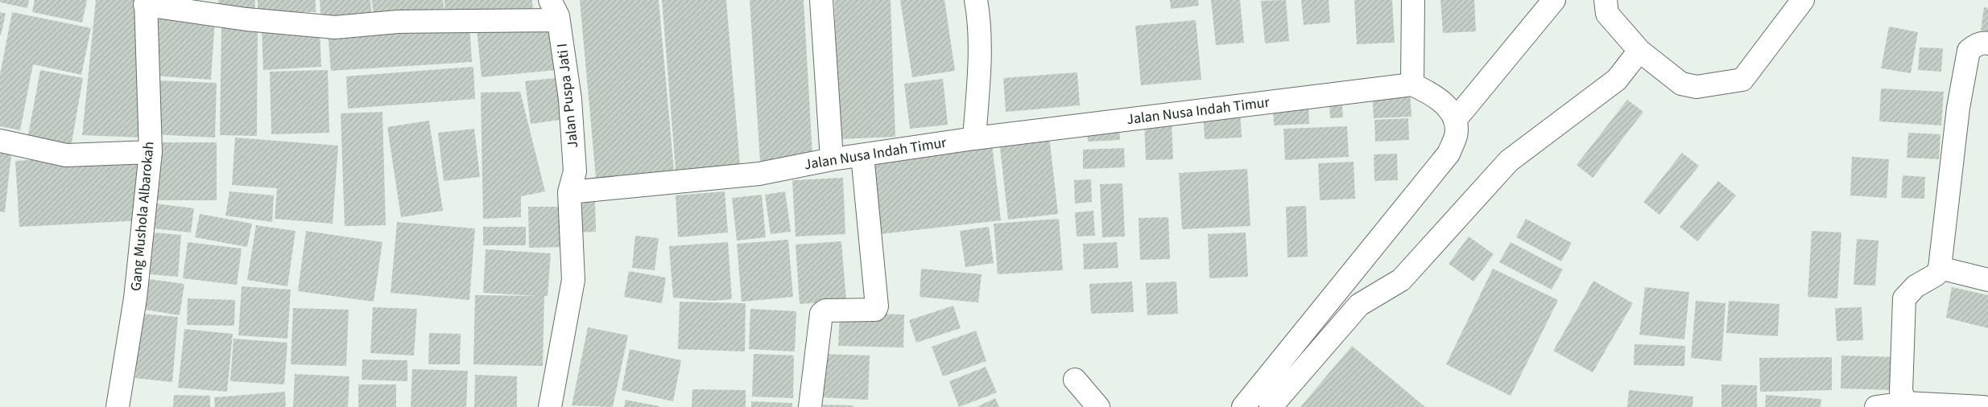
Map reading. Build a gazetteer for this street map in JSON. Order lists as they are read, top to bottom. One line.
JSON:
{"streets":{"street":["Jalan Puspa Jati I","Jalan Nusa Indah Timur","Gang Mushola Albarokah"]},"crossings":[["Jalan Puspa Jati I","Jalan Nusa Indah Timur"]]}
